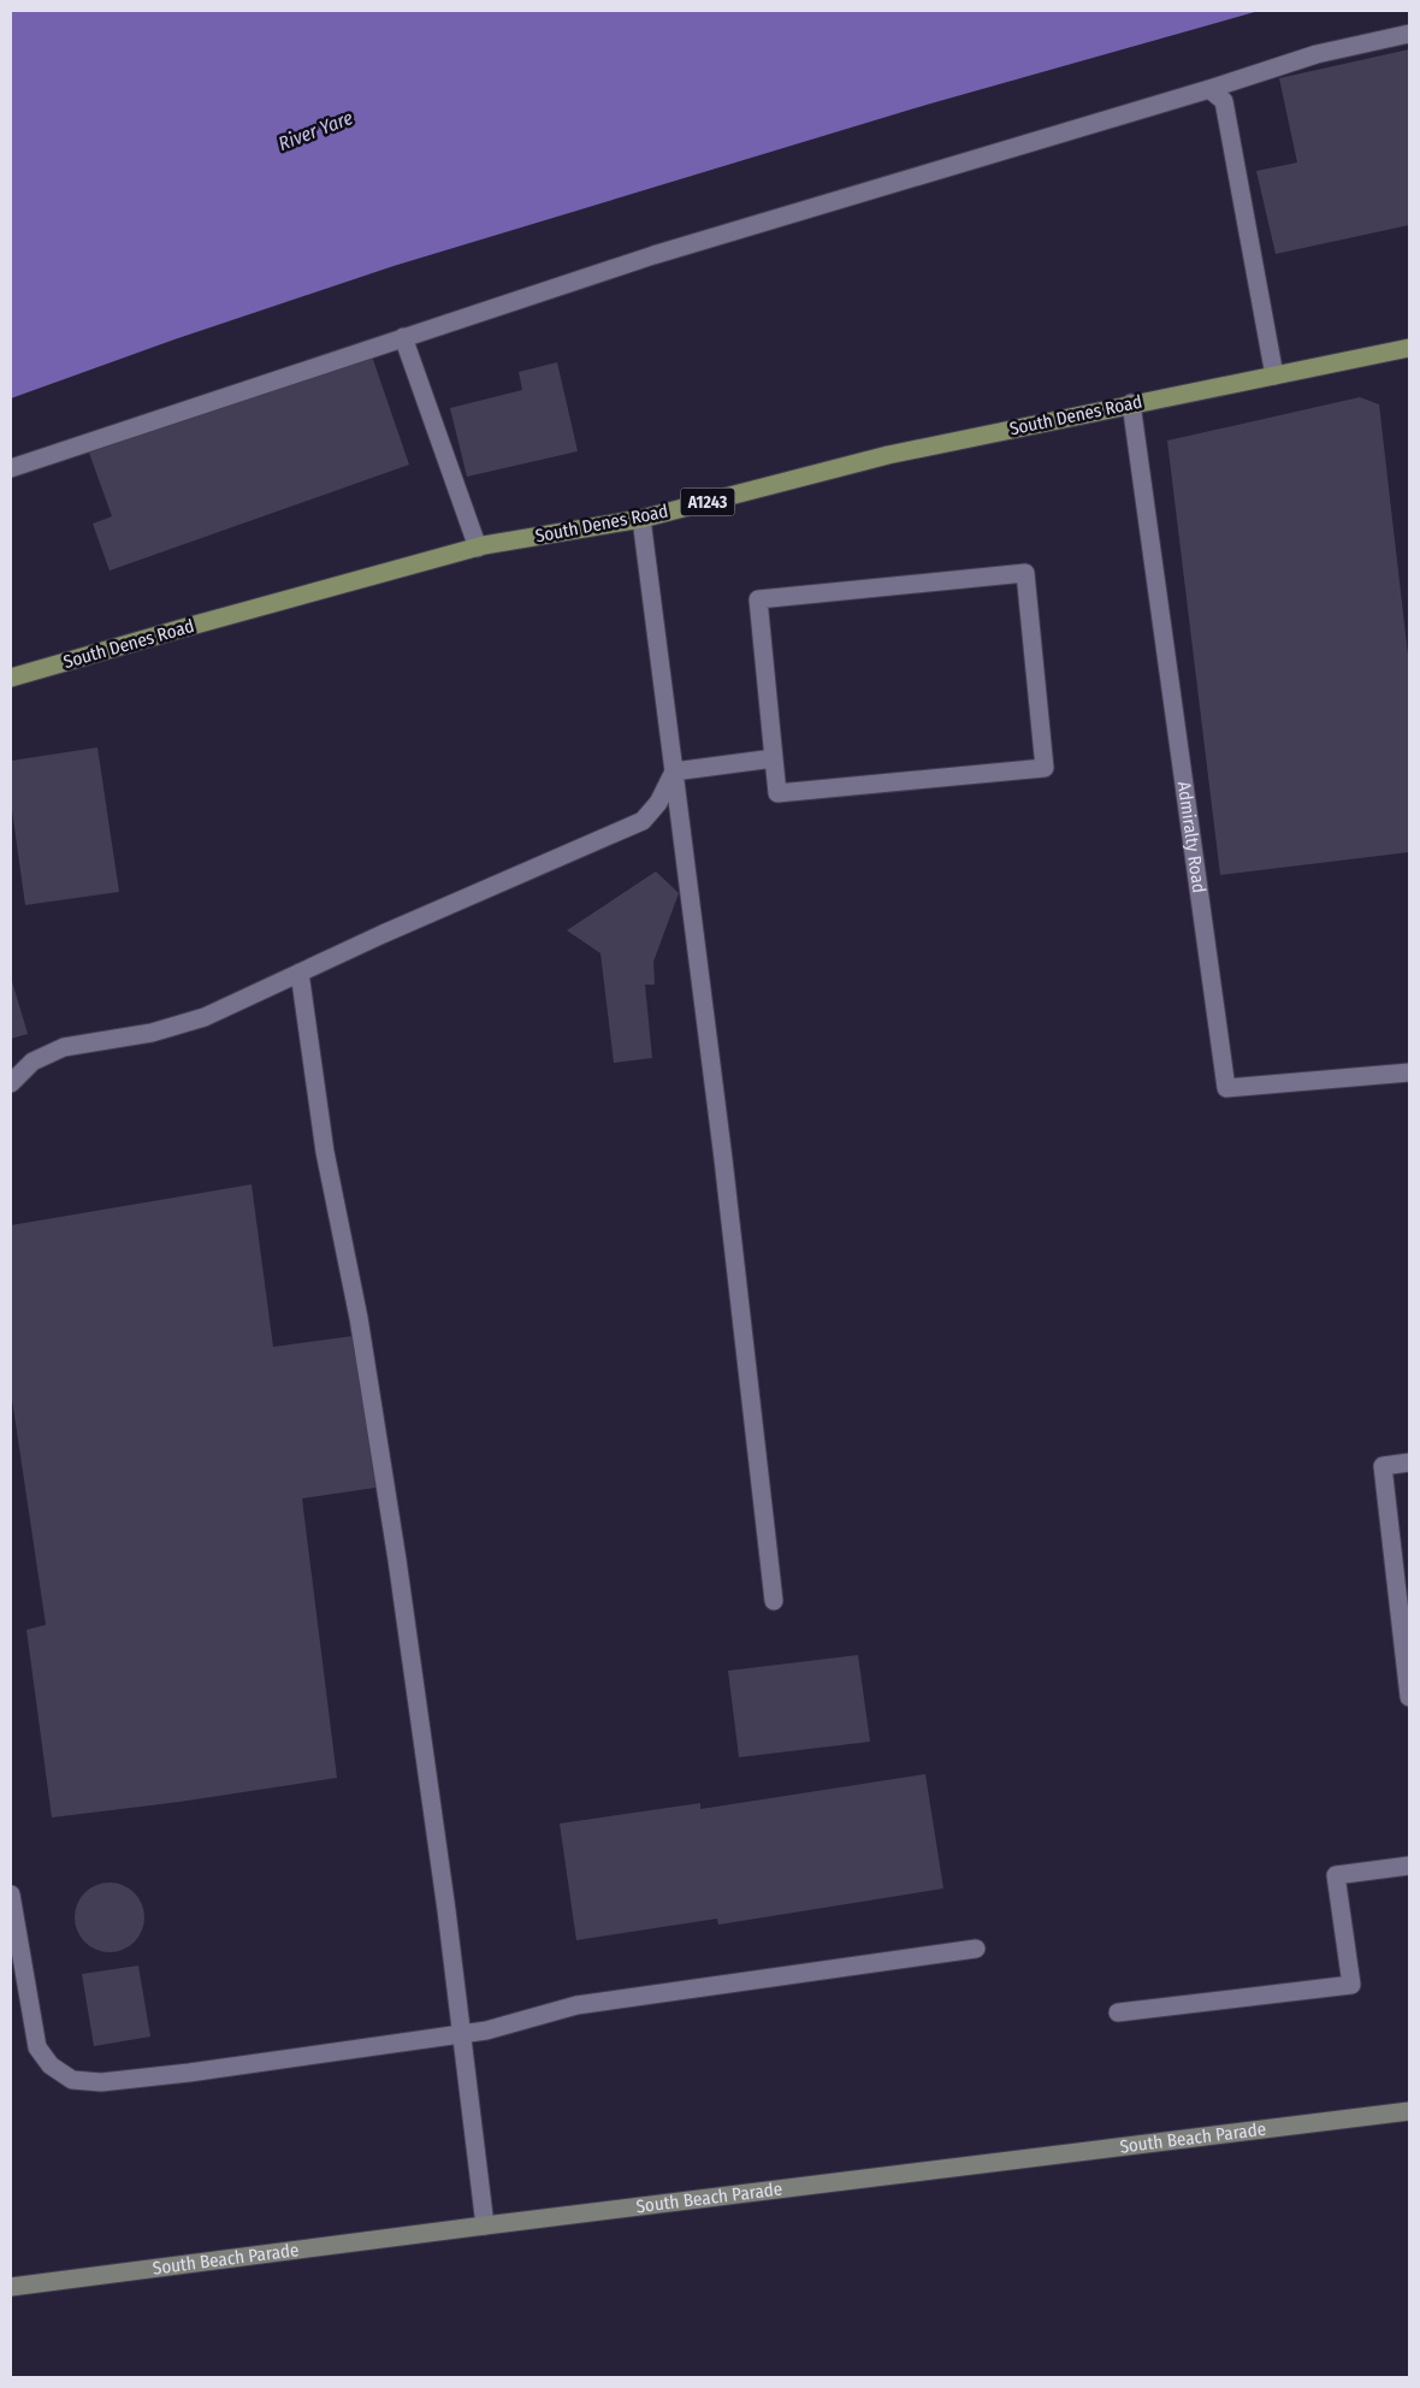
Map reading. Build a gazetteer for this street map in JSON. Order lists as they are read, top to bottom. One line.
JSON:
{"streets":{"main road":["South Denes Road","A1243"],"street":["Admiralty Road","South Beach Parade"]},"crossings":[["South Denes Road","Admiralty Road"]],"water":["River Yare"]}
